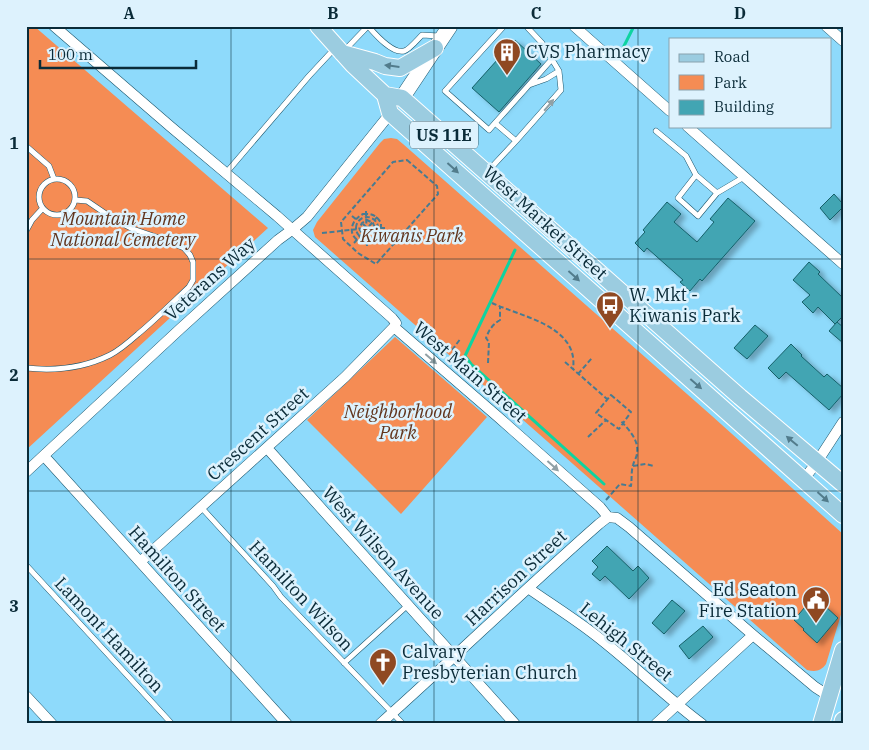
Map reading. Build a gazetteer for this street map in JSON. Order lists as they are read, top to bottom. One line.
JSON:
{"streets":{"main road":["US 11E","West Market Street"],"street":["Veterans Way","West Main Street","Crescent Street","West Wilson Avenue","Harrison Street","Hamilton Street","Lehigh Street"],"lane":["Hamilton Wilson","Lamont Hamilton"]},"crossings":[["US 11E","West Market Street"],["US 11E","Veterans Way"],["West Market Street","Veterans Way"],["Veterans Way","West Main Street"],["Veterans Way","Hamilton Street"],["West Main Street","Crescent Street"],["West Main Street","Harrison Street"],["Crescent Street","West Wilson Avenue"],["Crescent Street","Hamilton Street"],["Crescent Street","Hamilton Wilson"],["West Wilson Avenue","Harrison Street"],["Harrison Street","Hamilton Wilson"],["Harrison Street","Lehigh Street"]],"parks":["Mountain Home National Cemetery","Kiwanis Park","Neighborhood Park"],"places":{"building":["CVS Pharmacy"],"bus stop":["W. Mkt - Kiwanis Park"],"public building":["Ed Seaton Fire Station"],"church":["Calvary Presbyterian Church"]},"legend":["Road","Park","Building"],"scale_bar":"100 m","grid":{"columns":["A","B","C","D"],"rows":["1","2","3"]}}
